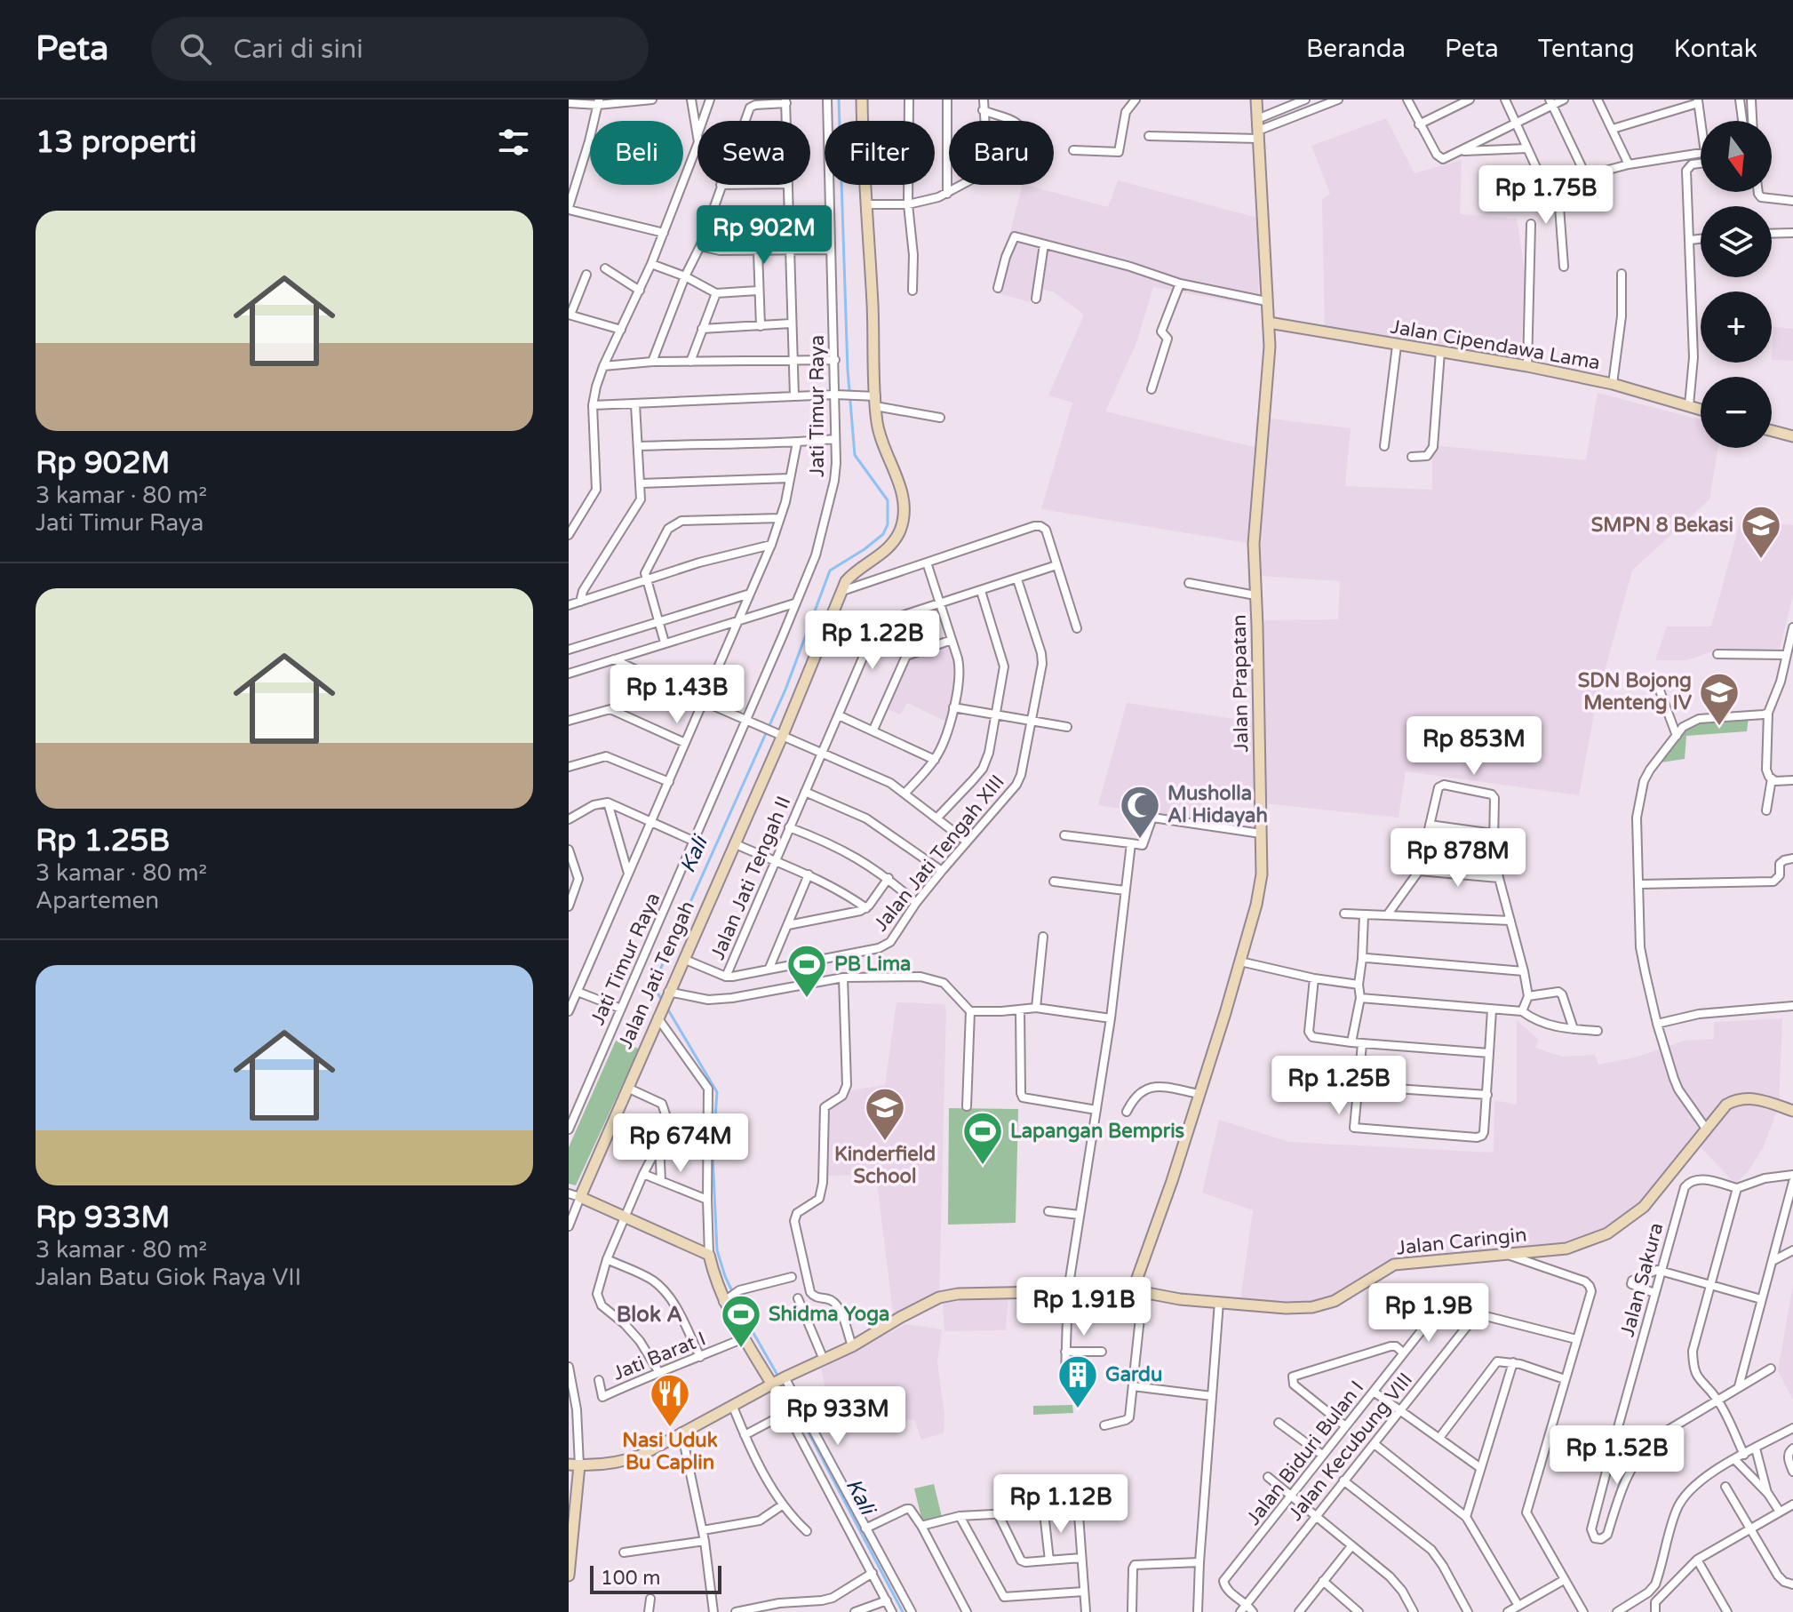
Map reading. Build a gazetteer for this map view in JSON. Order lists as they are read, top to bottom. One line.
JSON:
{"streets":{"main road":["Jalan Cipendawa Lama","Jalan Prapatan","Jalan Jati Tengah","Jalan Caringin"],"street":["Jati Timur Raya","Jalan Jati Tengah XIII","Jalan Jati Tengah II","Jalan Sakura","Jati Barat I","Jalan Kecubung VIII","Jalan Biduri Bulan I"]},"crossings":[["Jalan Cipendawa Lama","Jalan Prapatan"],["Jalan Prapatan","Jalan Caringin"],["Jalan Jati Tengah XIII","Jalan Jati Tengah II"],["Jalan Kecubung VIII","Jalan Biduri Bulan I"]],"districts":["Blok A"],"water":["Kali"],"places":{"school or university":["SMPN 8 Bekasi","SDN Bojong Menteng IV","Kinderfield School"],"mosque":["Musholla Al Hidayah"],"sports":["PB Lima","Lapangan Bempris","Shidma Yoga"],"building":["Gardu"],"restaurant":["Nasi Uduk Bu Caplin"]},"scale_bar":"100 m","north":"bottom","page":{"header":"Peta","search":"Cari di sini","nav":["Beranda","Peta","Tentang","Kontak"],"heading":"13 properti","map_buttons":["+","−"],"chip":["Beli","Sewa","Filter","Baru"],"price":["Rp 1.75B","Rp 902M","Rp 1.22B","Rp 1.43B","Rp 853M","Rp 878M","Rp 1.25B","Rp 674M","Rp 1.91B","Rp 1.9B","Rp 933M","Rp 1.52B","Rp 1.12B"],"list":[{"name":"Rp 902M","note":"3 kamar · 80 m² · Jati Timur Raya"},{"name":"Rp 1.25B","note":"3 kamar · 80 m² · Apartemen"},{"name":"Rp 933M","note":"3 kamar · 80 m² · Jalan Batu Giok Raya VII"}],"scale":"100 m"}}
